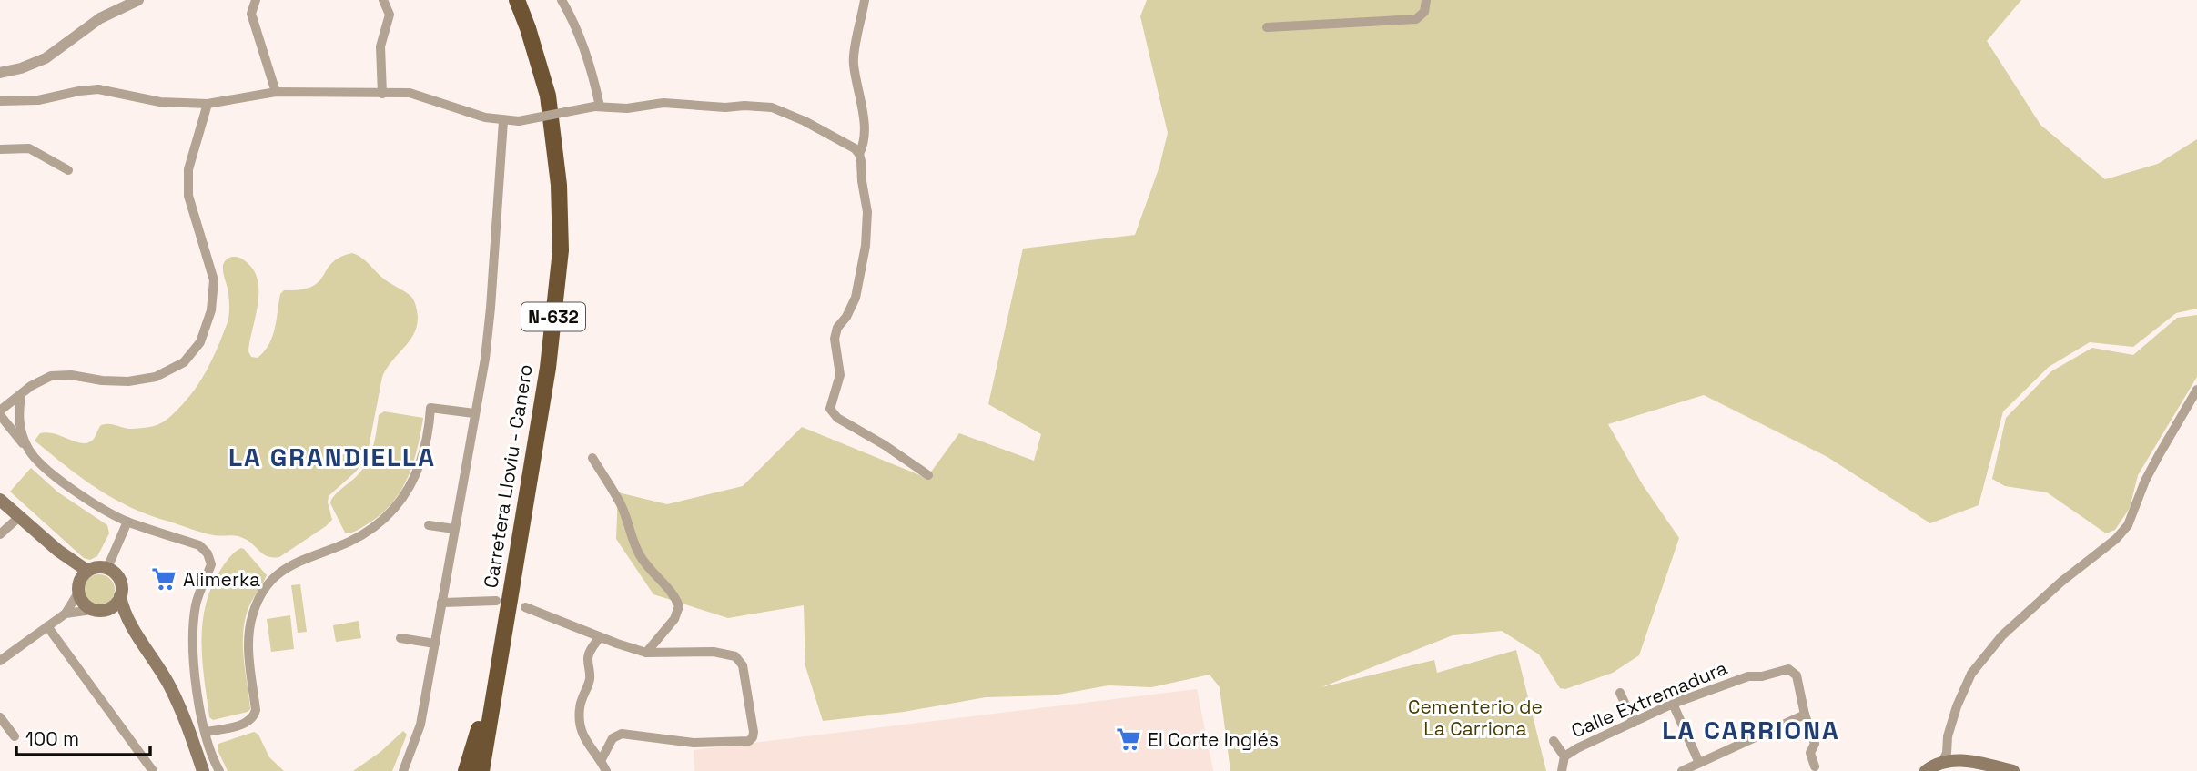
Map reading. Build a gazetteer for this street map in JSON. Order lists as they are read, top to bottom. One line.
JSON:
{"streets":{"highway":["N-632","Carretera Lloviu - Canero"],"street":["Calle Extremadura"]},"districts":["LA GRANDIELLA","LA CARRIONA"],"parks":["Cementerio de La Carriona"],"places":{"supermarket":["Alimerka","El Corte Inglés"]},"scale_bar":"100 m"}
